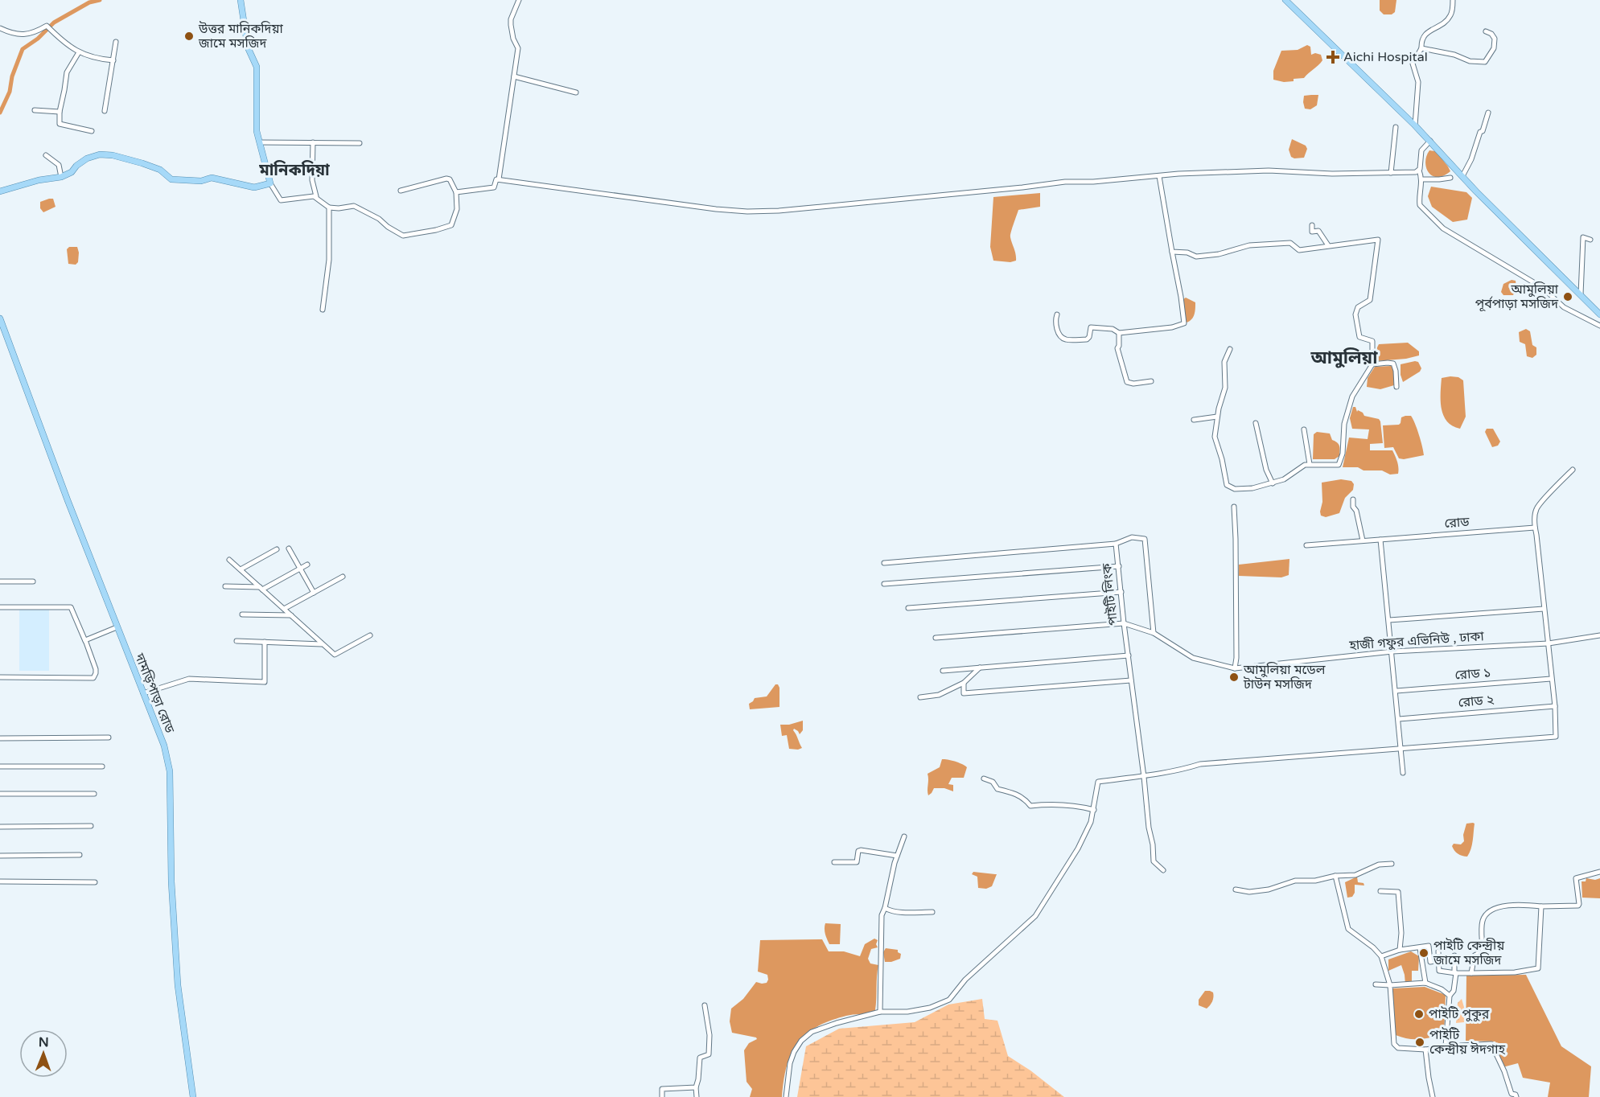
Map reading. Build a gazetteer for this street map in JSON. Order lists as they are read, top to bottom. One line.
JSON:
{"streets":{"main road":["দামড়িপাড়া রোড"],"street":["রোড","পাইটি লিংক","হাজী গফুর এভিনিউ , ঢাকা","রোড ১","রোড ২"]},"districts":["মানিকদিয়া","আমুলিয়া"],"places":{"other":["উত্তর মানিকদিয়া জামে মসজিদ","আমুলিয়া পূর্বপাড়া মসজিদ","আমুলিয়া মডেল টাউন মসজিদ","পাইটি কেন্দ্রীয় জামে মসজিদ","পাইটি পুকুর","পাইটি কেন্দ্রীয় ঈদগাহ"],"health":["Aichi Hospital"]},"north":"top"}
